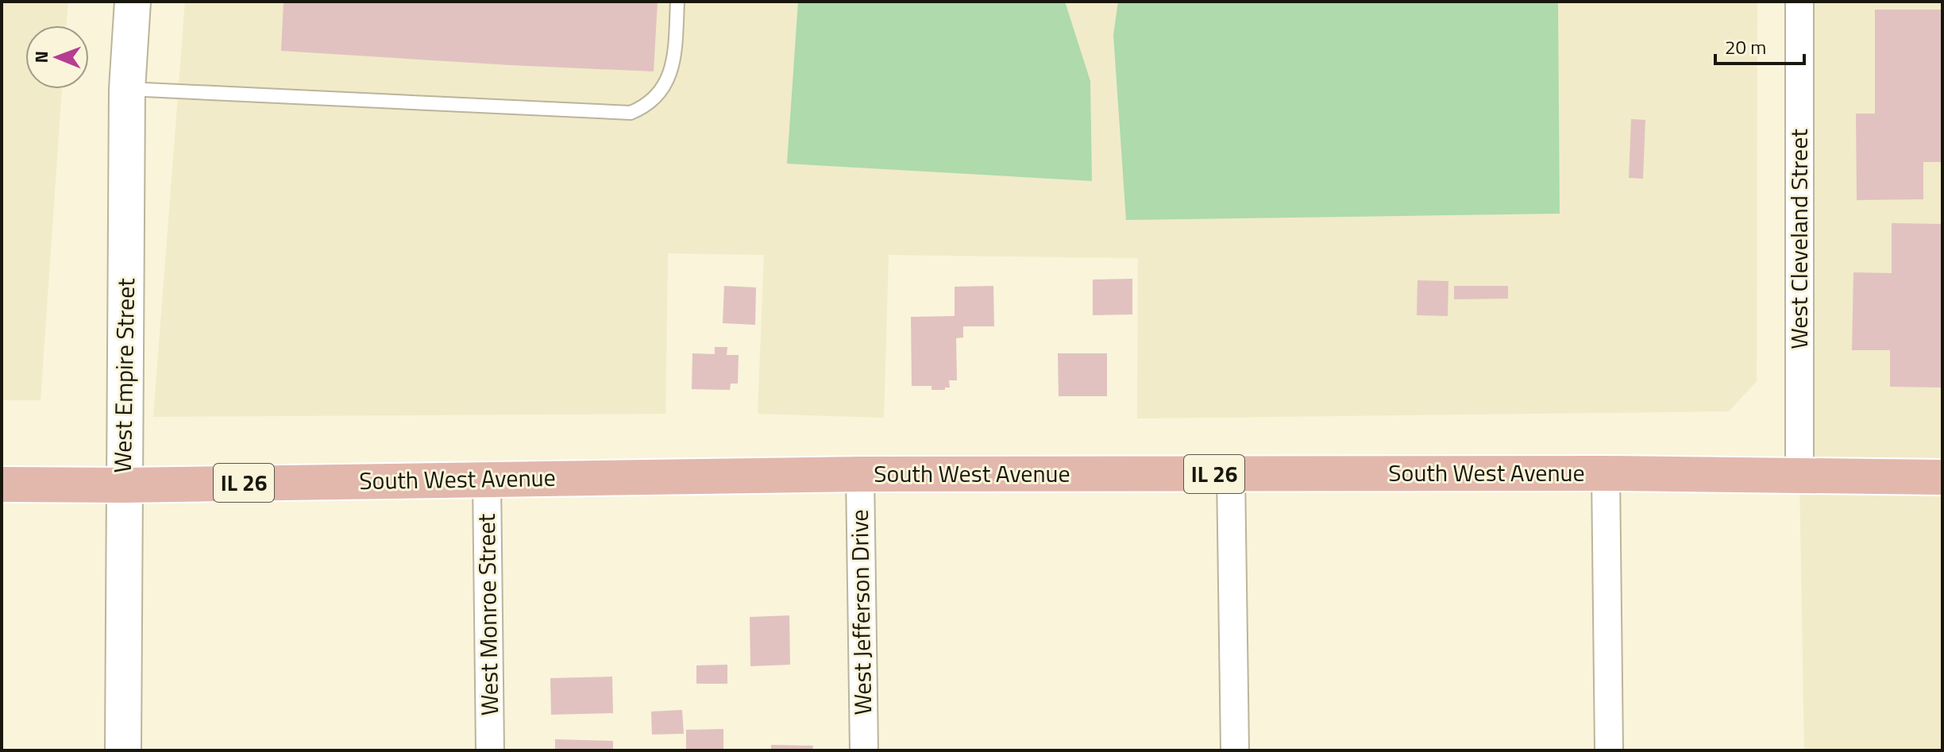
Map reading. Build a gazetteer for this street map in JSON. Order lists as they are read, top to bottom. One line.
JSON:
{"streets":{"main road":["West Empire Street","South West Avenue","IL 26"],"street":["West Cleveland Street","West Jefferson Drive","West Monroe Street"]},"crossings":[["West Cleveland Street","South West Avenue"],["West Empire Street","South West Avenue"],["South West Avenue","West Jefferson Drive"],["South West Avenue","West Monroe Street"]],"scale_bar":"20 m","north":"left"}
